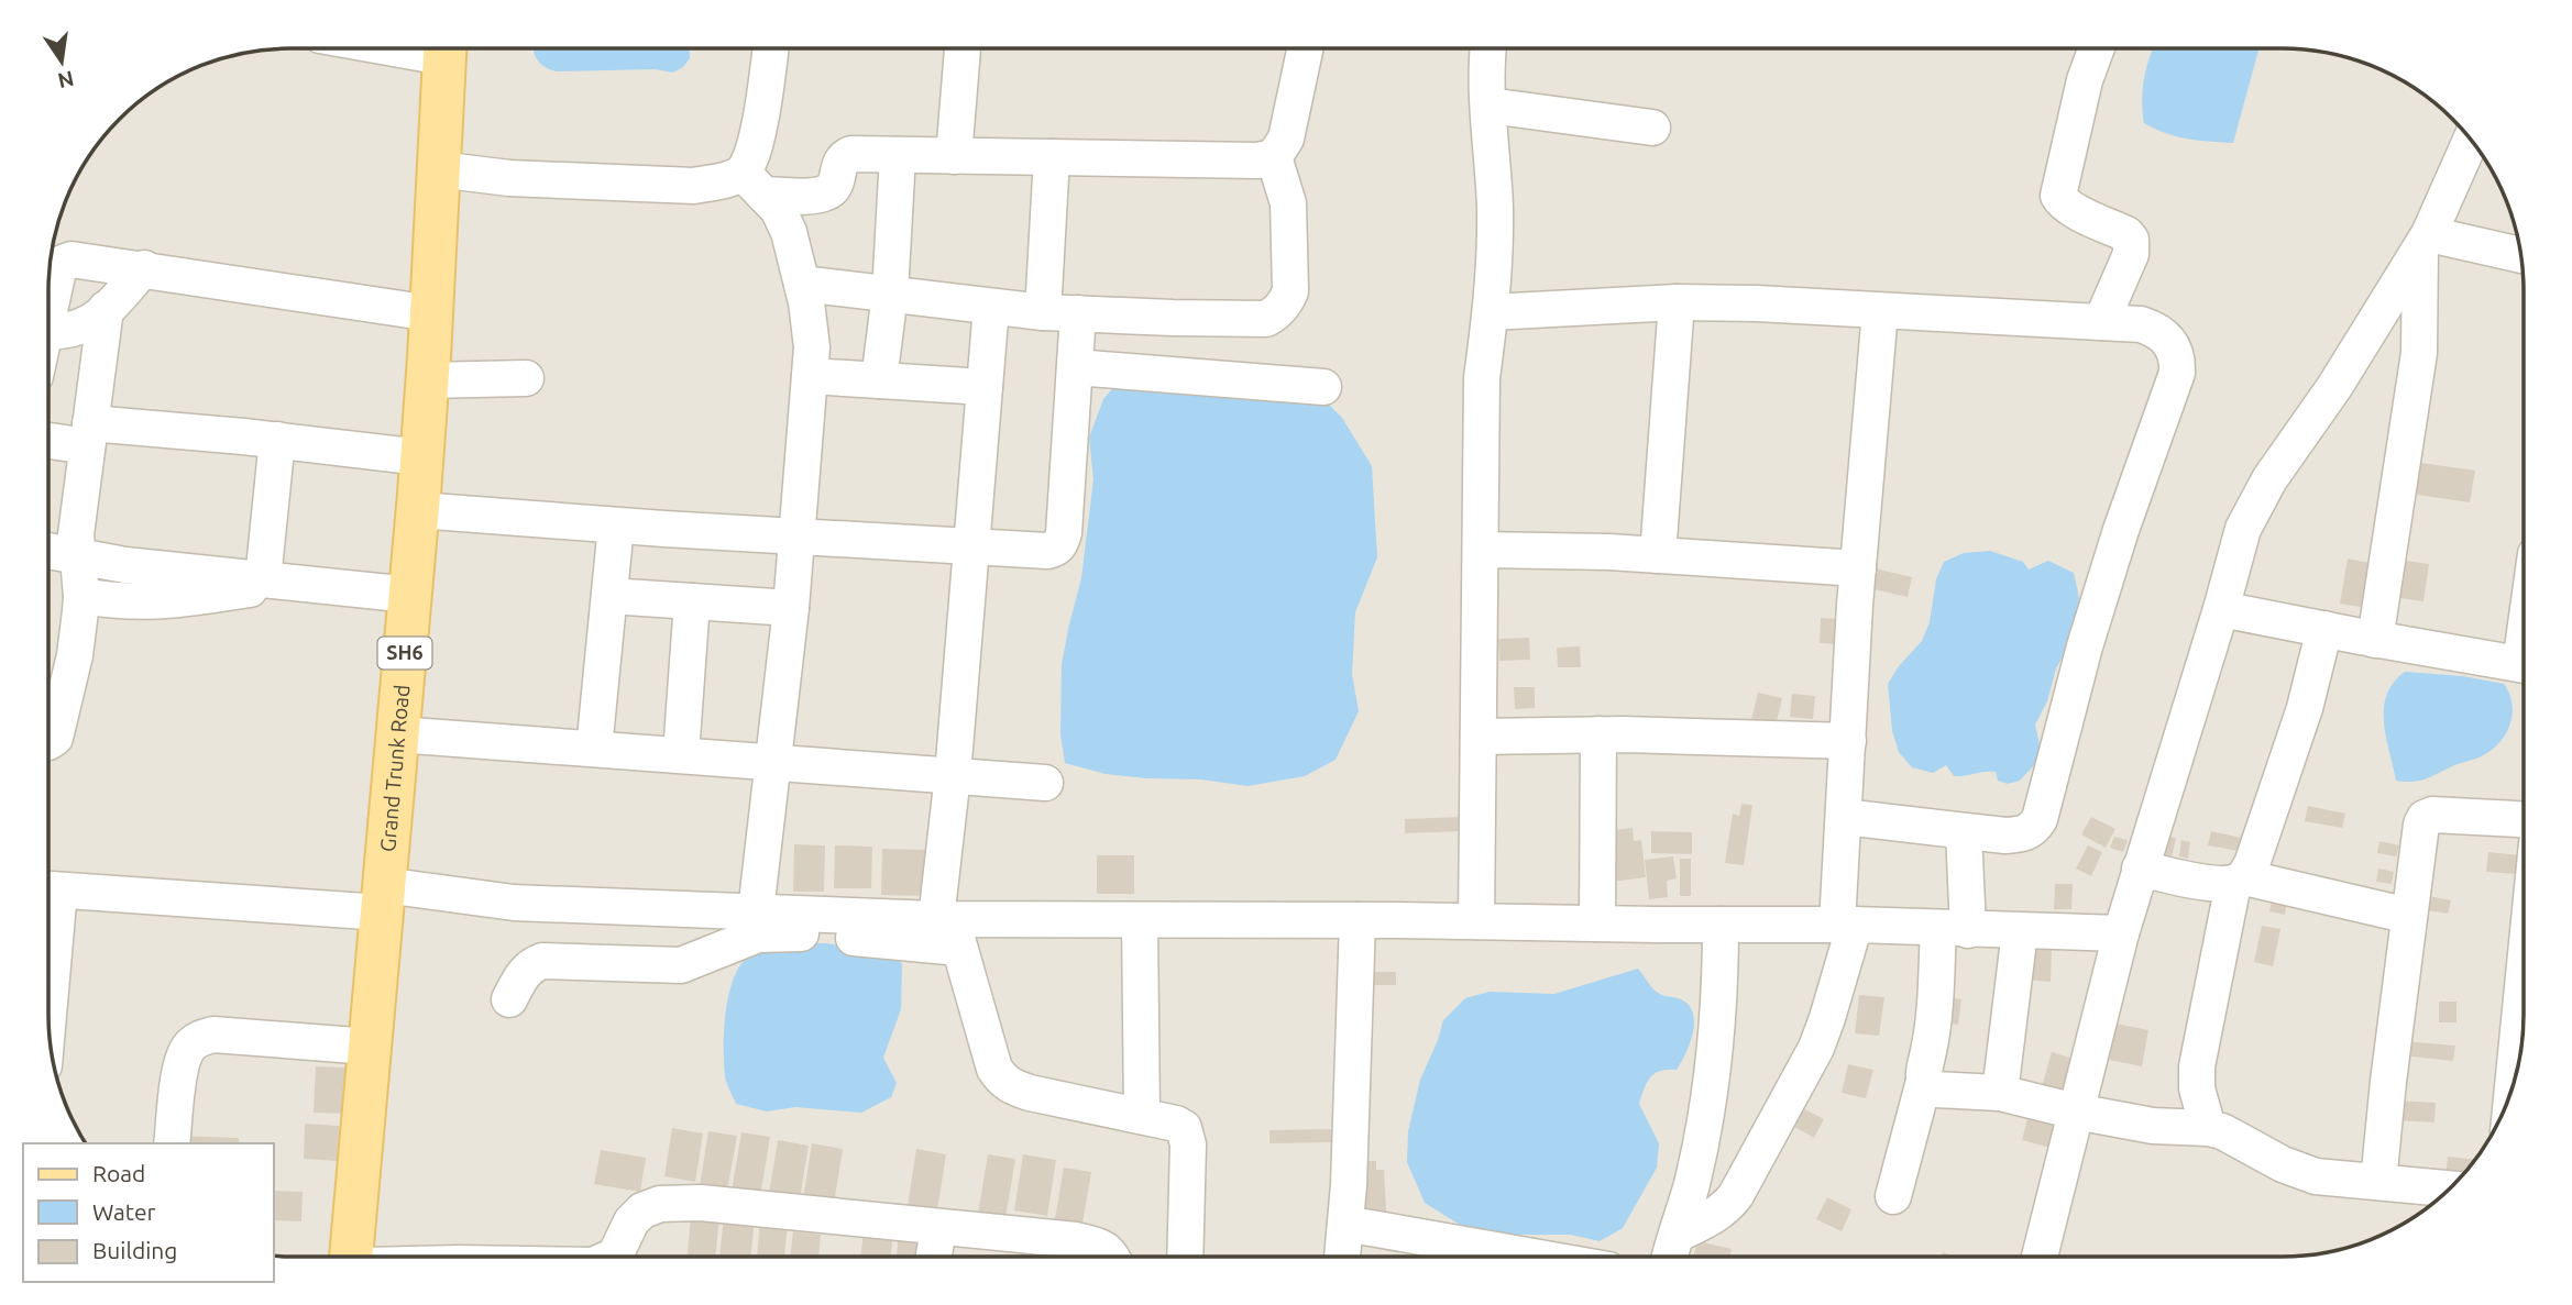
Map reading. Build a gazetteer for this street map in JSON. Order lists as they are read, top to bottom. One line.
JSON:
{"streets":{"main road":["SH6","Grand Trunk Road"]},"legend":["Road","Water","Building"],"north":"bottom"}
